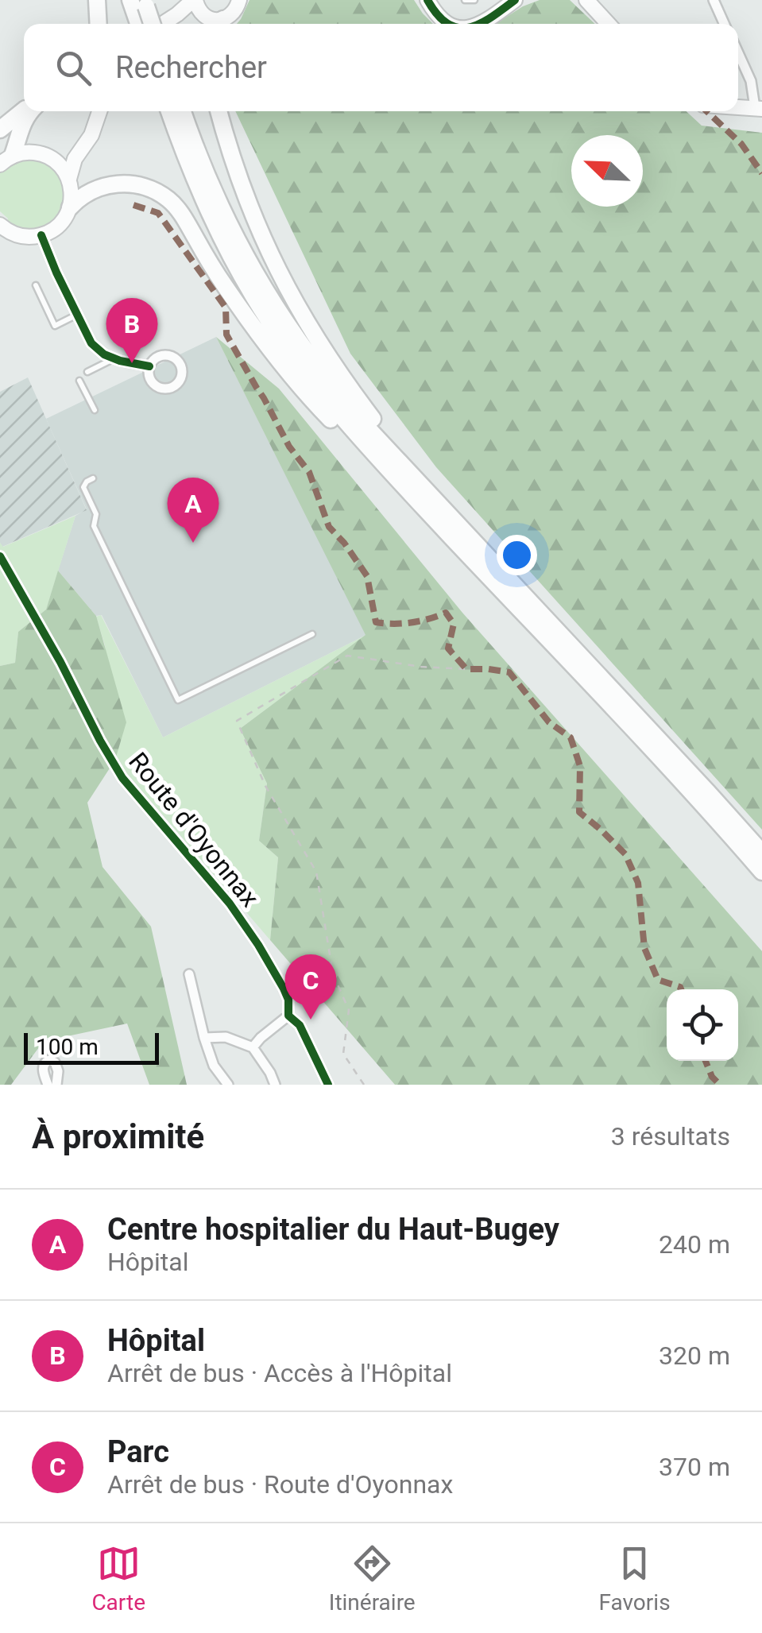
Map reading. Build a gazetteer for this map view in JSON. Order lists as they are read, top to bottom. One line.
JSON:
{"streets":{"street":["Route d'Oyonnax"]},"scale_bar":"100 m","north":"top left","page":{"search":"Rechercher","pins":["B","A","C"],"scale":"100 m","heading":["À proximité","3 résultats"],"list":[{"mark":"A","name":"Centre hospitalier du Haut-Bugey","note":"Hôpital","value":"240 m"},{"mark":"B","name":"Hôpital","note":"Arrêt de bus · Accès à l'Hôpital","value":"320 m"},{"mark":"C","name":"Parc","note":"Arrêt de bus · Route d'Oyonnax","value":"370 m"}],"nav":["Carte","Itinéraire","Favoris"]}}
